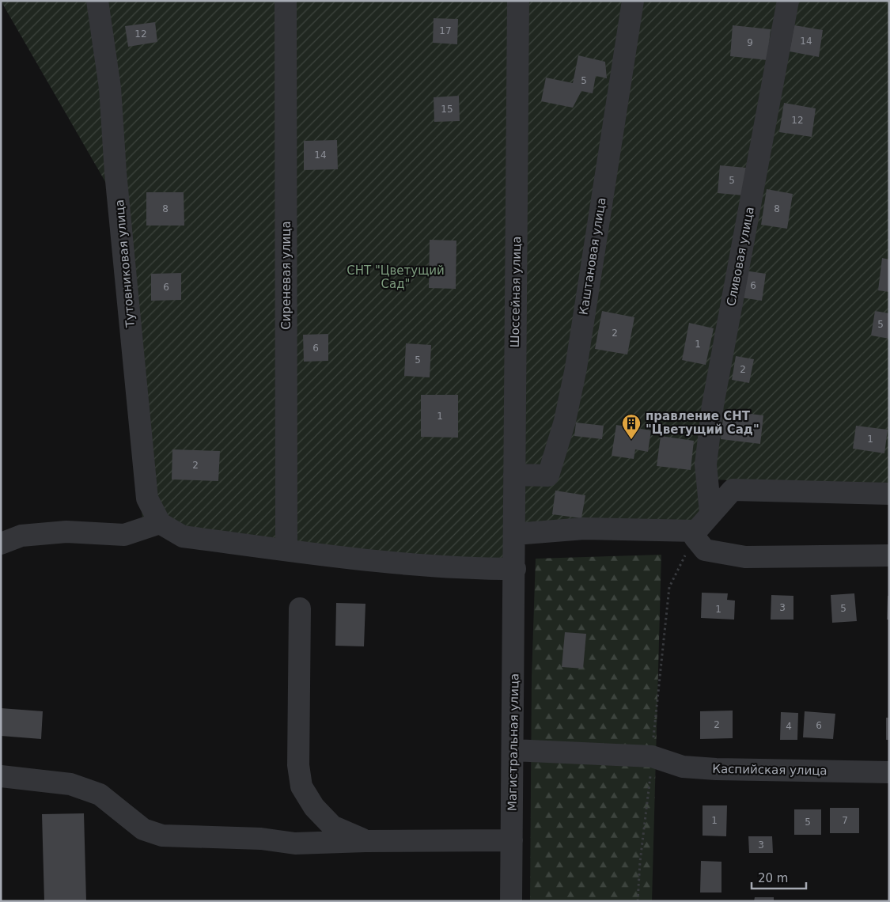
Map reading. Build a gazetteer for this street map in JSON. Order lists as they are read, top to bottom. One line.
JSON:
{"streets":{"street":["Каштановая улица","Сливовая улица","Тутовниковая улица","Сиреневая улица","Шоссейная улица","Магистральная улица","Каспийская улица"]},"crossings":[["Каштановая улица","Шоссейная улица"],["Шоссейная улица","Магистральная улица"],["Магистральная улица","Каспийская улица"]],"parks":["СНТ \"Цветущий Сад\""],"places":{"building":["правление СНТ \"Цветущий Сад\""]},"house_numbers":["17","12","14","9","5","15","12","14","5","8","8","6","6","5","2","1","6","5","2","1","1","2","3","5","1","2","6","4","1","7","5","3"],"scale_bar":"20 m"}
